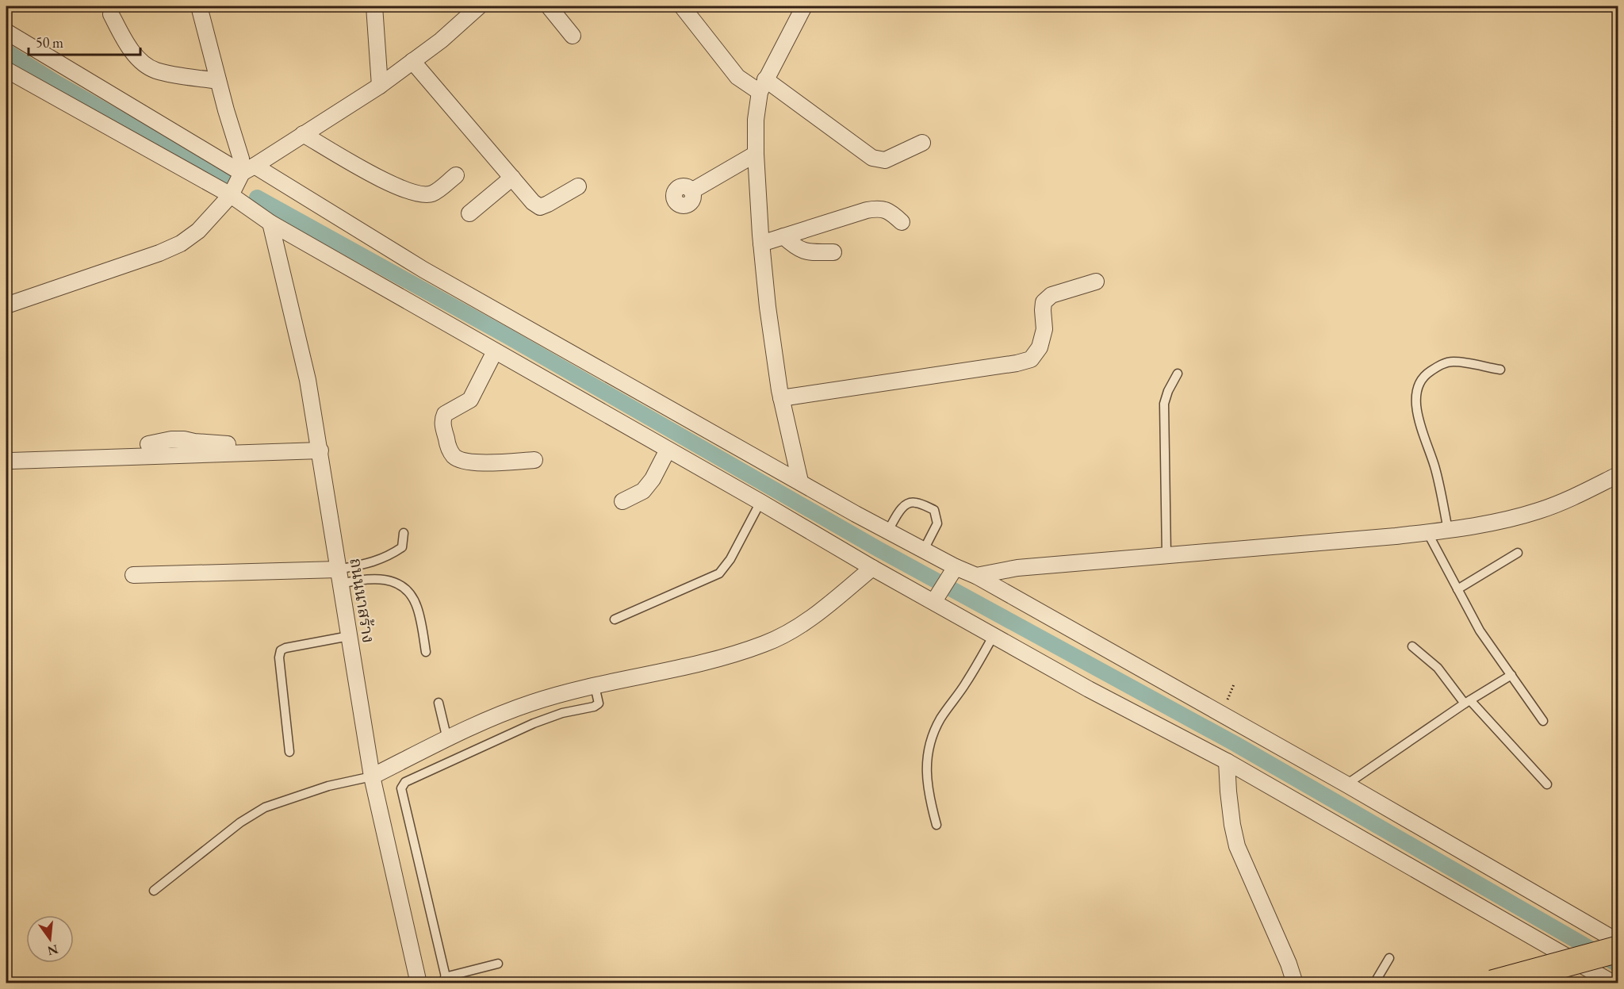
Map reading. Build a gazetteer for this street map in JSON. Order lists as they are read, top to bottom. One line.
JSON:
{"streets":{"street":["ถนนนาสร้าง"]},"scale_bar":"50 m","north":"bottom"}
